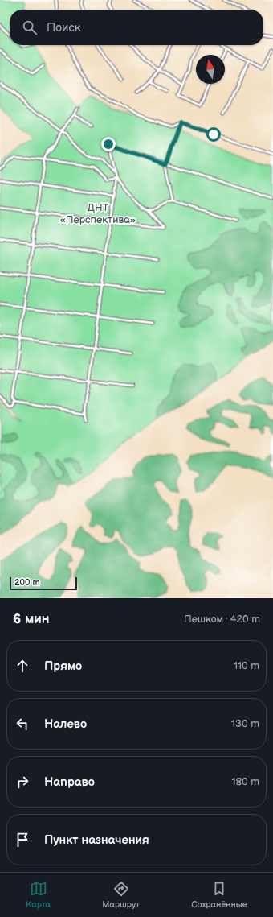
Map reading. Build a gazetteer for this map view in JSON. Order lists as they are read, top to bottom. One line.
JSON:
{"parks":["ДНТ «Перспектива»"],"scale_bar":"200 m","north":"top","page":{"search":"Поиск","scale":"200 m","heading":["6 мин","Пешком · 420 m"],"list":[["Прямо","110 m"],["Налево","130 m"],["Направо","180 m"],"Пункт назначения"],"nav":["Карта","Маршрут","Сохранённые"]}}
